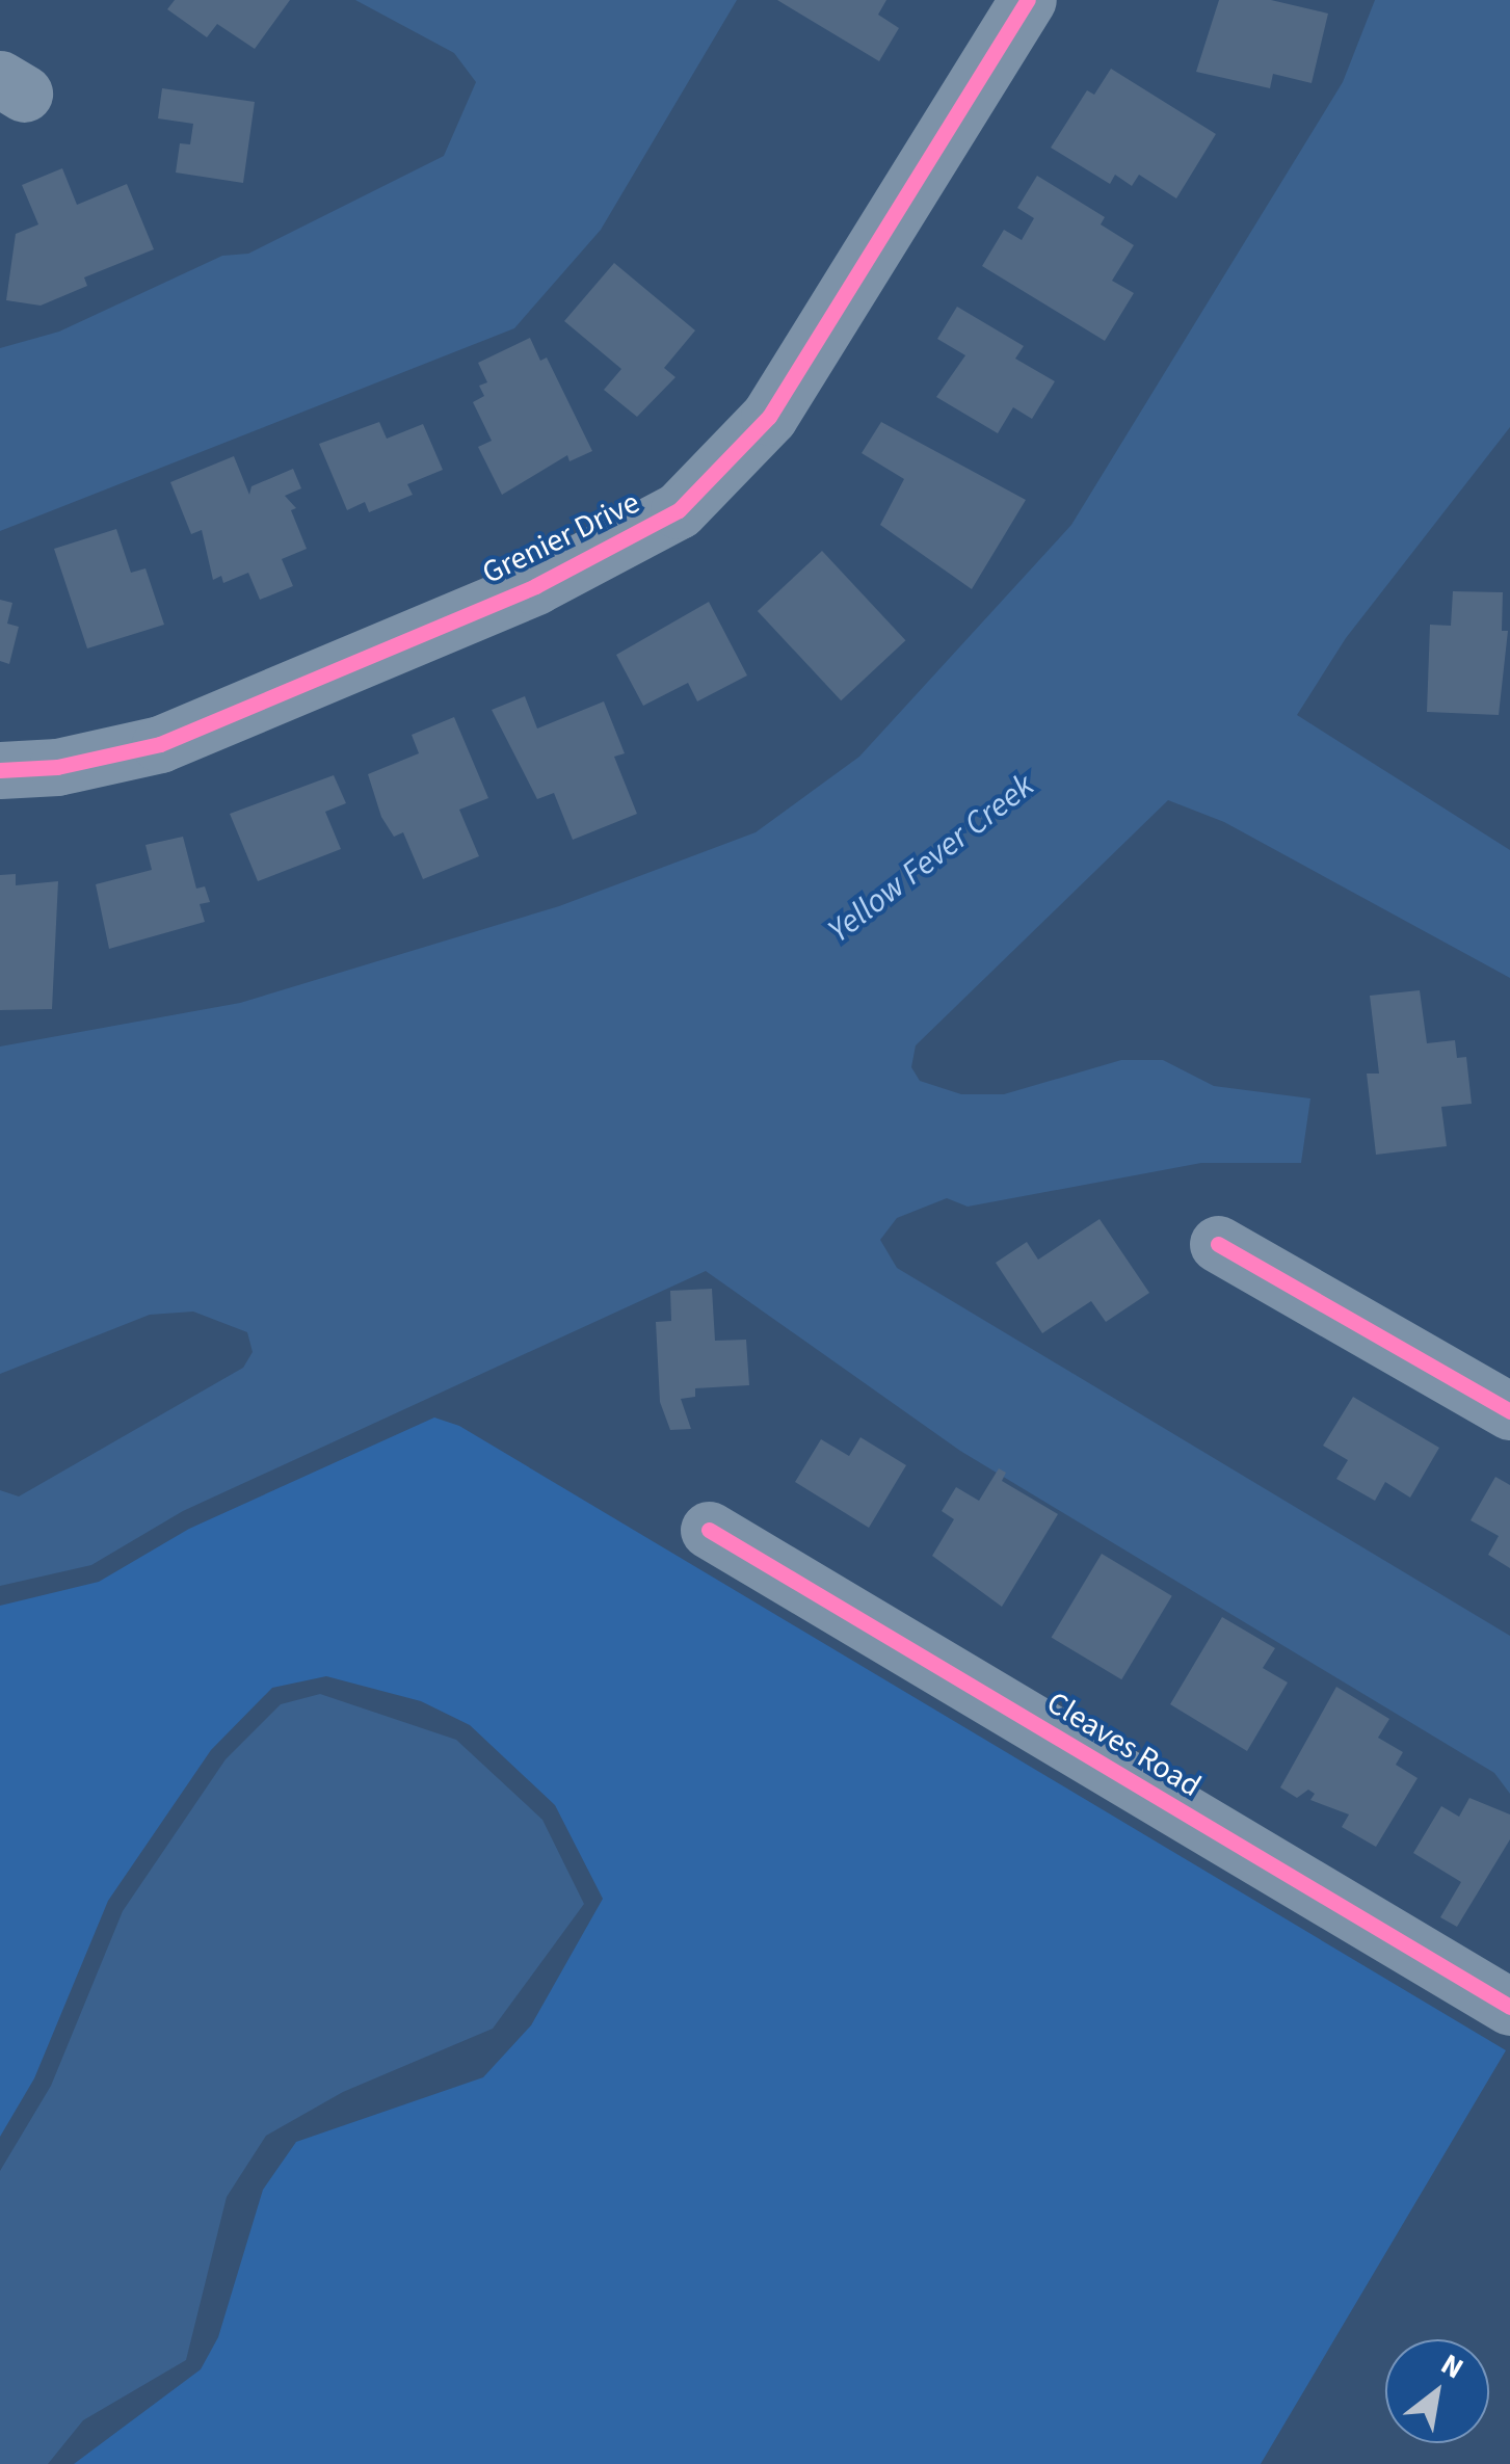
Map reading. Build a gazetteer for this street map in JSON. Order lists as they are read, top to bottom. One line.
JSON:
{"streets":{"street":["Grenier Drive","Cleaves Road"]},"water":["Yellow Fever Creek"],"north":"top right"}
